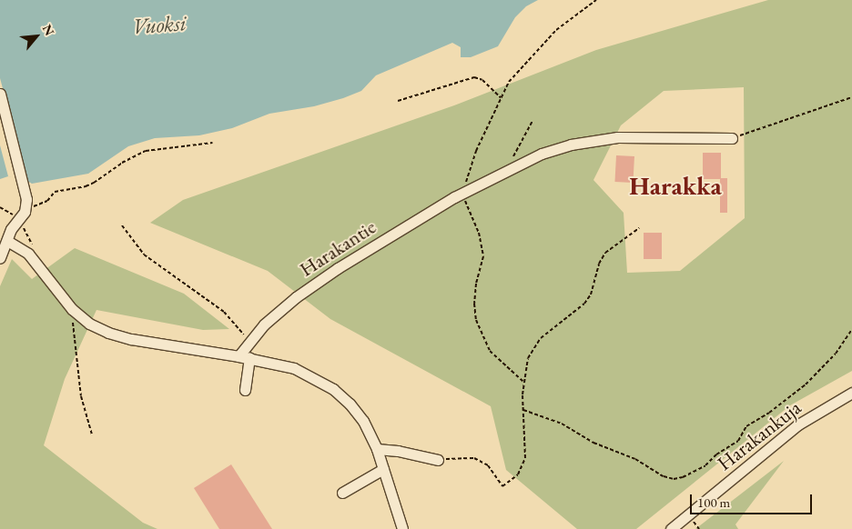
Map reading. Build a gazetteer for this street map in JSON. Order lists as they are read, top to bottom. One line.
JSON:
{"streets":{"street":["Harakantie","Harakankuja"]},"districts":["Harakka"],"water":["Vuoksi"],"scale_bar":"100 m","north":"top right"}
